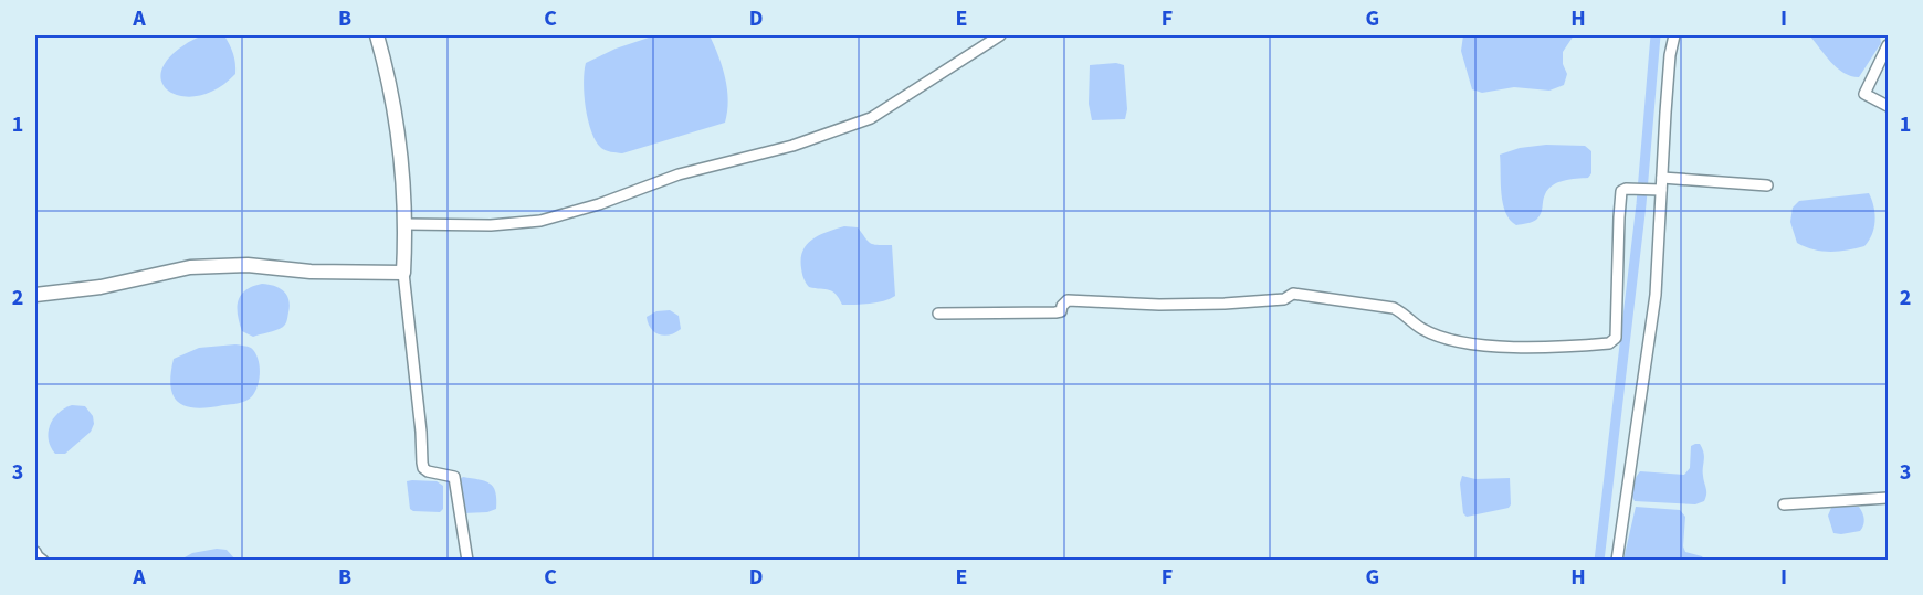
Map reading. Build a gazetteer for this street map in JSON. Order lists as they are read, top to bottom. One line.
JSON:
{"grid":{"columns":["A","B","C","D","E","F","G","H","I"],"rows":["1","2","3"]}}
